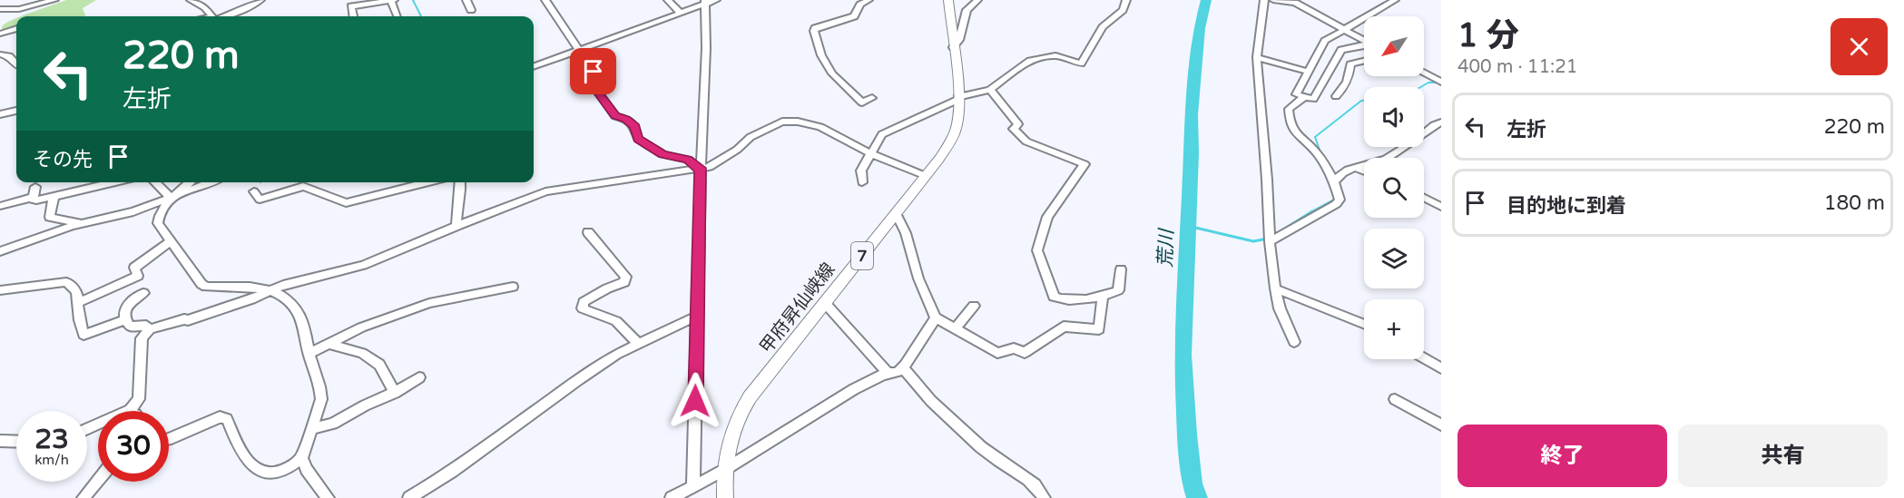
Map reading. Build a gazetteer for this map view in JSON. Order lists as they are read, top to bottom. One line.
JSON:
{"streets":{"main road":["7","甲府昇仙峡線"]},"water":["荒川"],"north":"bottom left","page":{"heading":["1 分","400 m · 11:21"],"map_buttons":"+","turn":["220 m","左折"],"list":[{"name":"左折","value":"220 m"},{"name":"目的地に到着","value":"180 m"}],"then":"その先","speed":"23 km/h","limit":"30","buttons":["終了","共有"]}}
